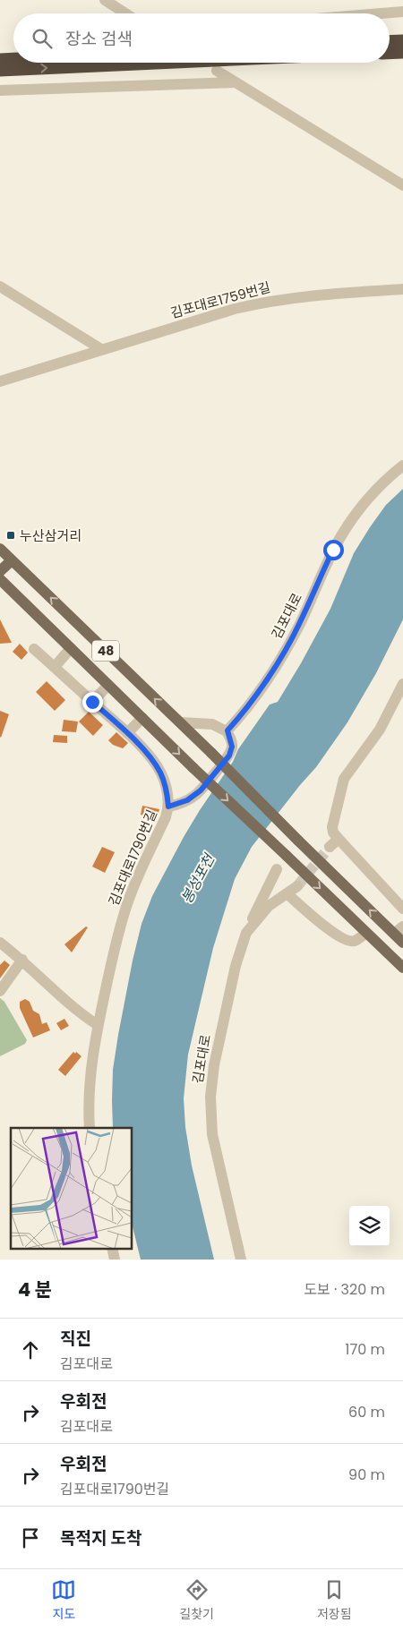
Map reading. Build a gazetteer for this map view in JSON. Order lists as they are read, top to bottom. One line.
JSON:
{"streets":{"main road":["48"],"street":["김포대로1759번길","김포대로","김포대로1790번길"]},"water":["봉성포천"],"places":{"transit":["누산삼거리"]},"page":{"search":"장소 검색","heading":["4 분","도보 · 320 m"],"list":[["직진","김포대로","170 m"],["우회전","김포대로","60 m"],["우회전","김포대로1790번길","90 m"],"목적지 도착"],"nav":["지도","길찾기","저장됨"]}}
